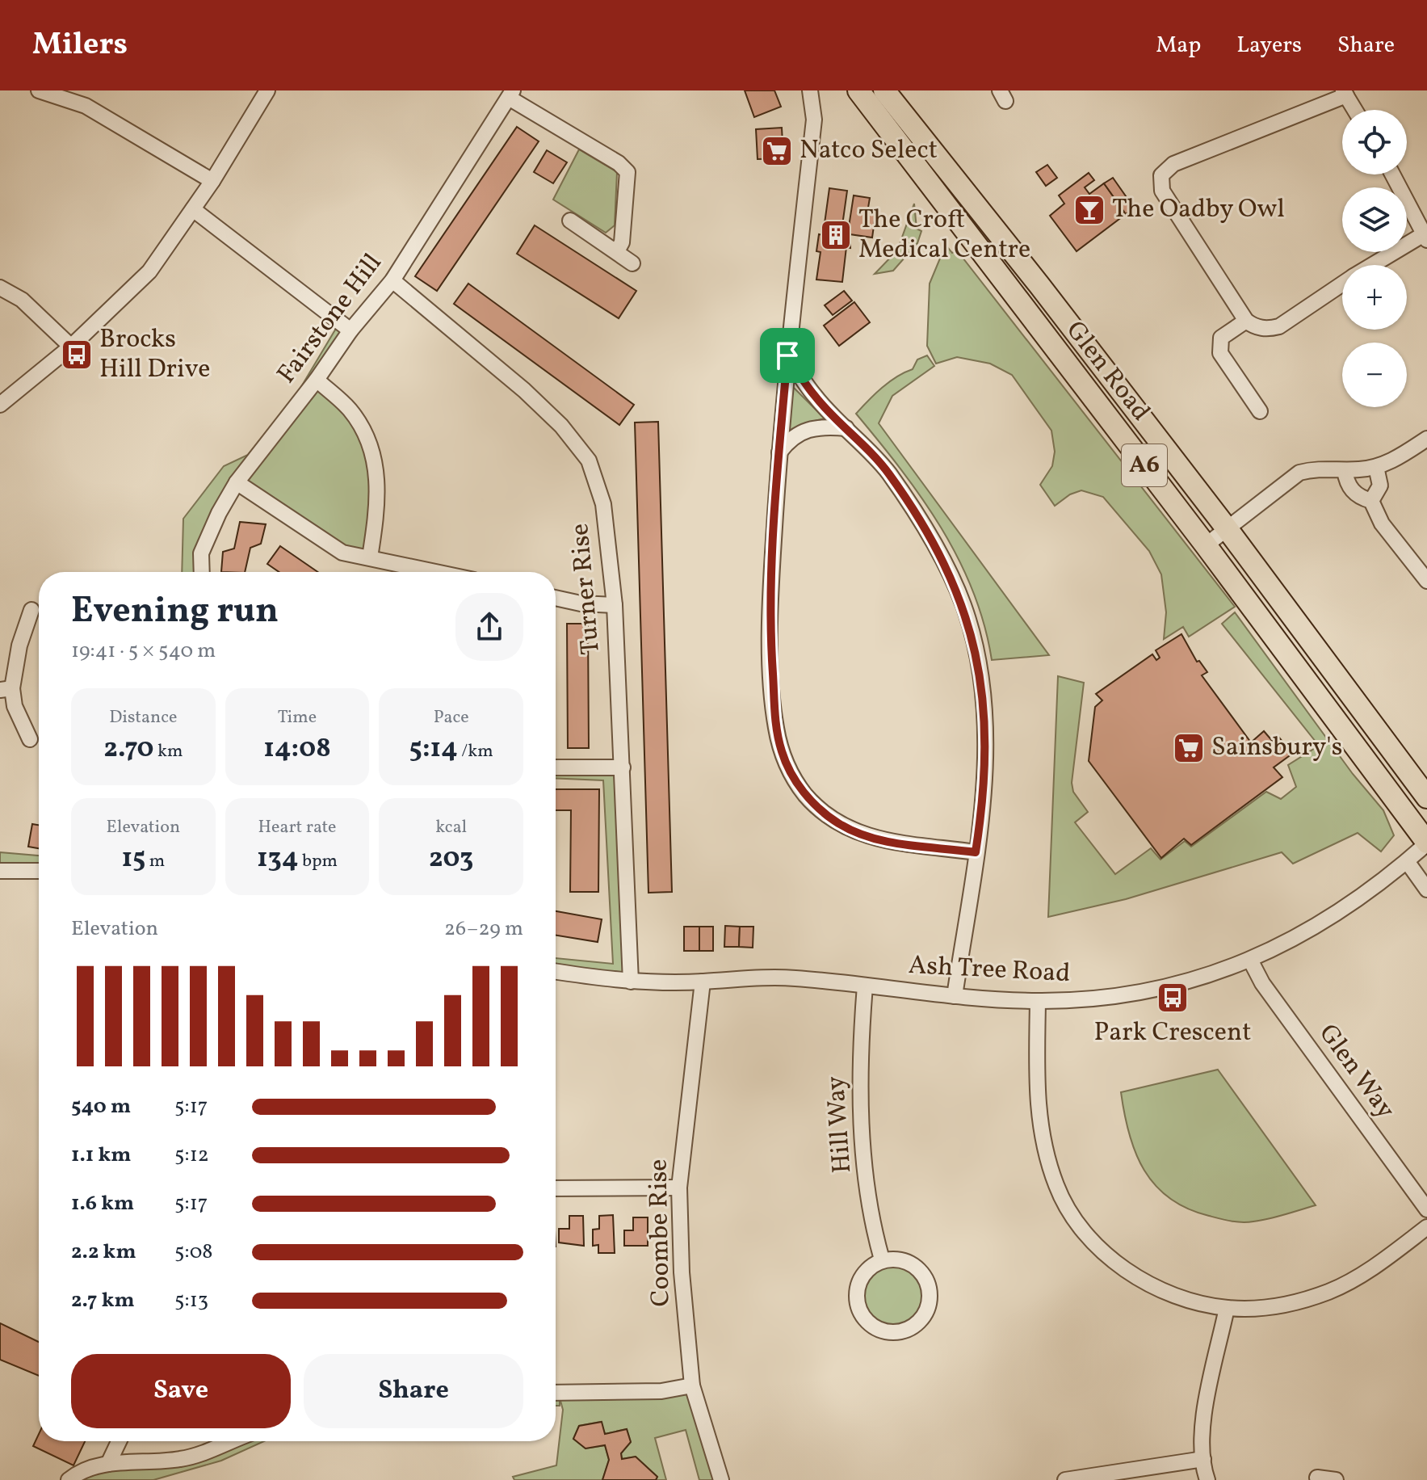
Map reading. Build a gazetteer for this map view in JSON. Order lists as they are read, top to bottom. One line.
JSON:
{"streets":{"highway":["Glen Road","A6"],"street":["Fairstone Hill","Turner Rise","Ash Tree Road","Glen Way","Hill Way","Coombe Rise"]},"crossings":[["Fairstone Hill","Turner Rise"],["Glen Road","Ash Tree Road"],["Turner Rise","Ash Tree Road"],["Ash Tree Road","Glen Way"],["Ash Tree Road","Hill Way"],["Ash Tree Road","Coombe Rise"]],"places":{"supermarket":["Natco Select","Sainsbury's"],"bar":["The Oadby Owl"],"building":["The Croft Medical Centre"],"bus stop":["Brocks Hill Drive","Park Crescent"]},"page":{"header":"Milers","nav":["Map","Layers","Share"],"map_buttons":["+","−"],"heading":["Evening run","19:41 · 5 × 540 m"],"stats":[["Distance","2.70 km"],["Time","14:08"],["Pace","5:14 /km"],["Elevation","15 m"],["Heart rate","134 bpm"],["kcal","203"]],"chart":["Elevation","26–29 m"],"list":[{"name":"540 m","note":"5:17"},{"name":"1.1 km","note":"5:12"},{"name":"1.6 km","note":"5:17"},{"name":"2.2 km","note":"5:08"},{"name":"2.7 km","note":"5:13"}],"buttons":["Save","Share"]}}
